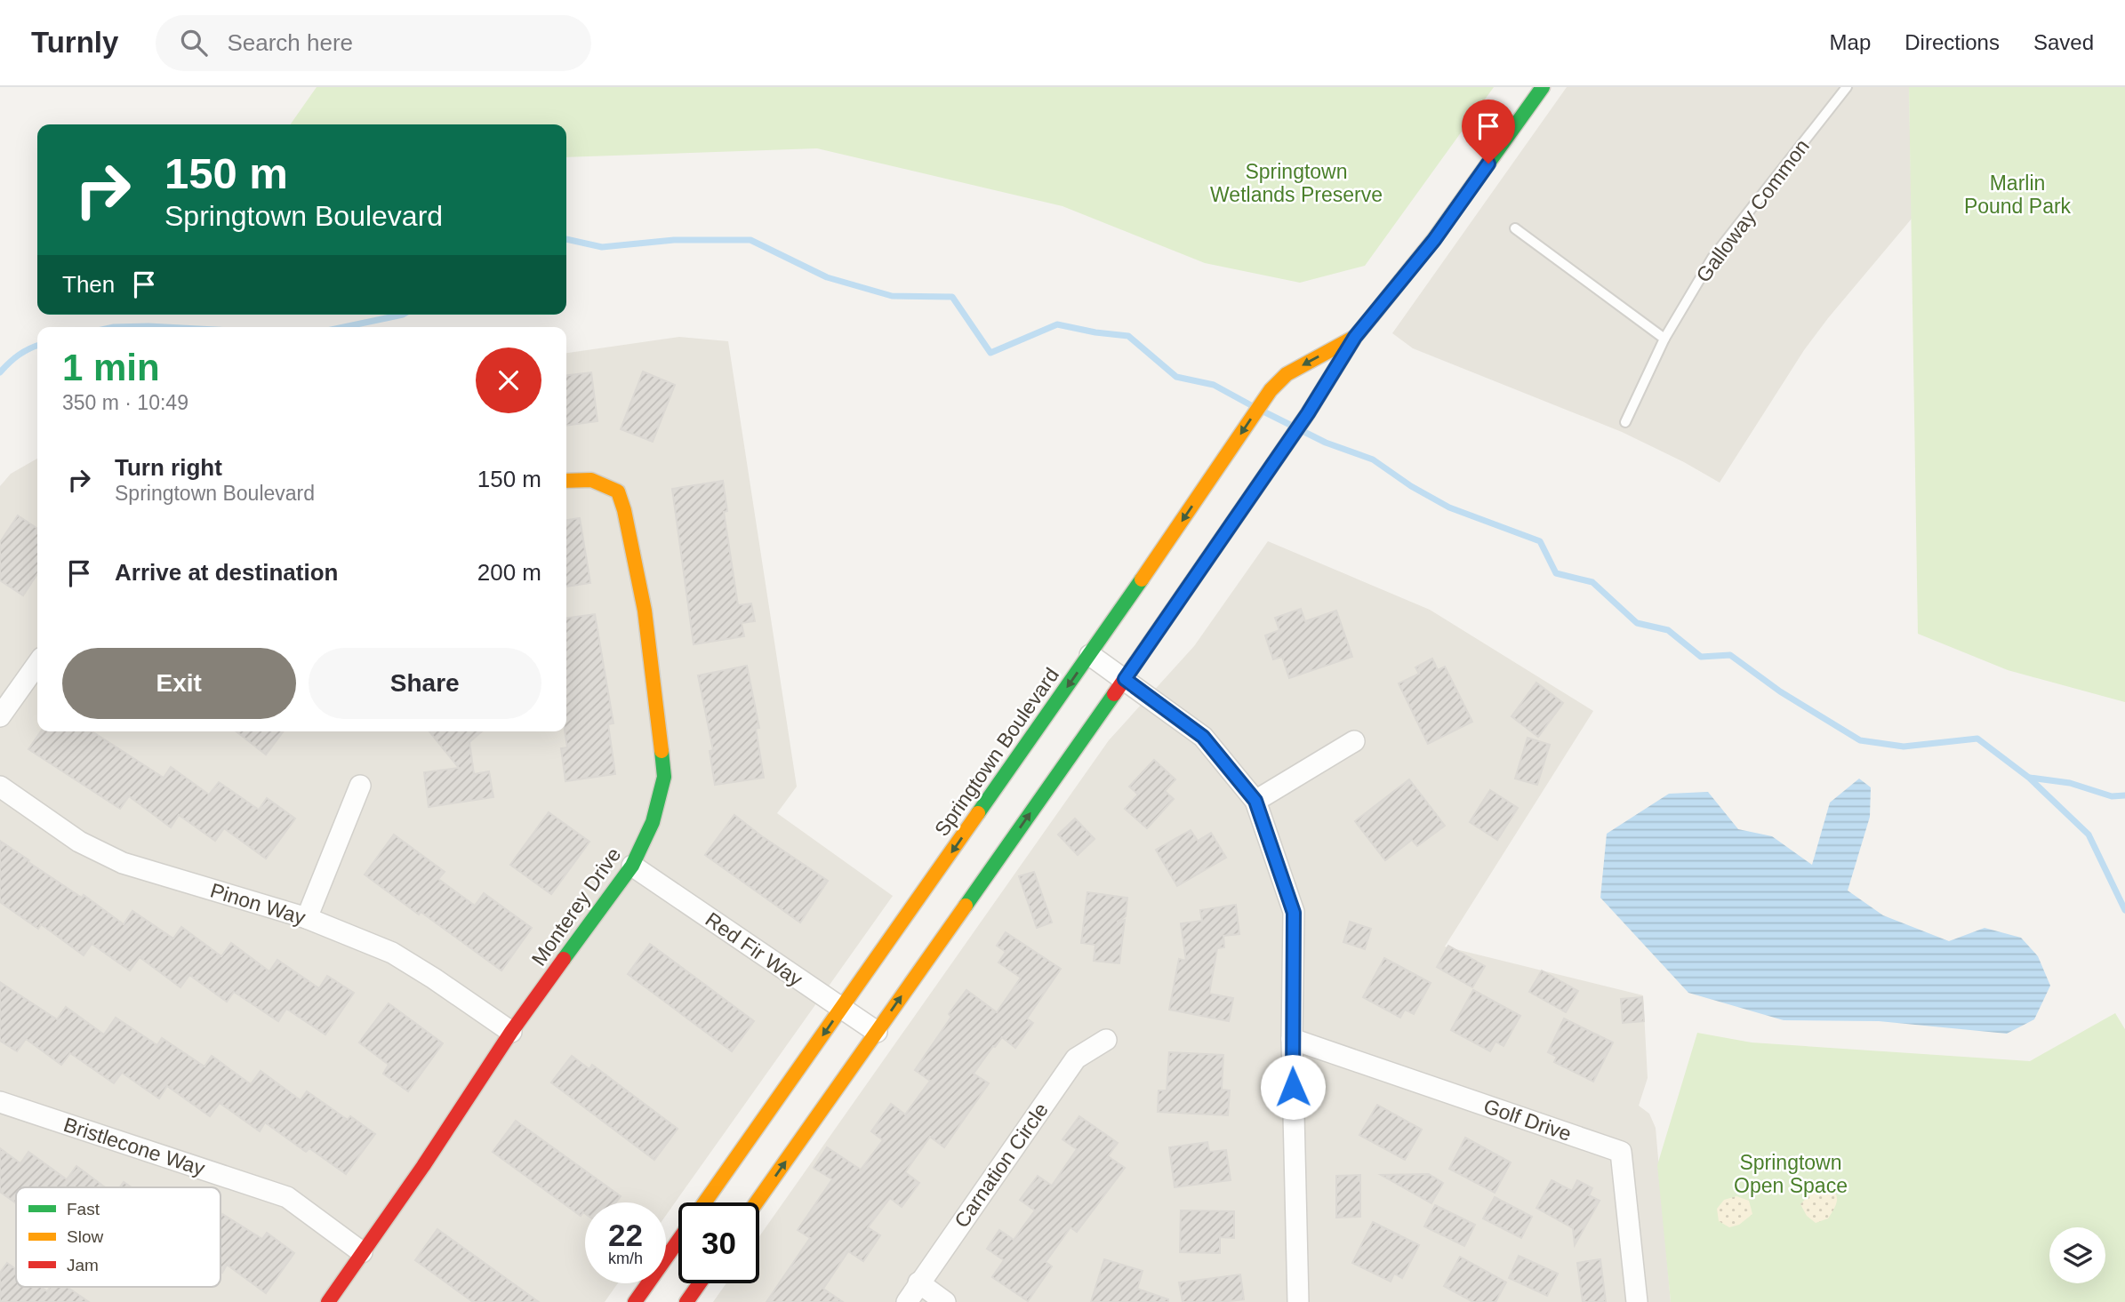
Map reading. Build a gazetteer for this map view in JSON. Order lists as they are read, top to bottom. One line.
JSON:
{"streets":{"street":["Springtown Boulevard","Pinon Way","Monterey Drive","Red Fir Way","Golf Drive","Bristlecone Way","Carnation Circle"],"lane":["Galloway Common"]},"crossings":[["Springtown Boulevard","Red Fir Way"],["Pinon Way","Monterey Drive"],["Monterey Drive","Red Fir Way"],["Monterey Drive","Bristlecone Way"]],"parks":["Springtown Wetlands Preserve","Marlin Pound Park","Springtown Open Space"],"legend":["Fast","Slow","Jam"],"page":{"header":"Turnly","search":"Search here","nav":["Map","Directions","Saved"],"turn":["150 m","Springtown Boulevard"],"then":"Then","heading":["1 min","350 m · 10:49"],"list":[{"name":"Turn right","note":"Springtown Boulevard","value":"150 m"},{"name":"Arrive at destination","value":"200 m"}],"buttons":["Exit","Share"],"speed":"22 km/h","limit":"30"}}
